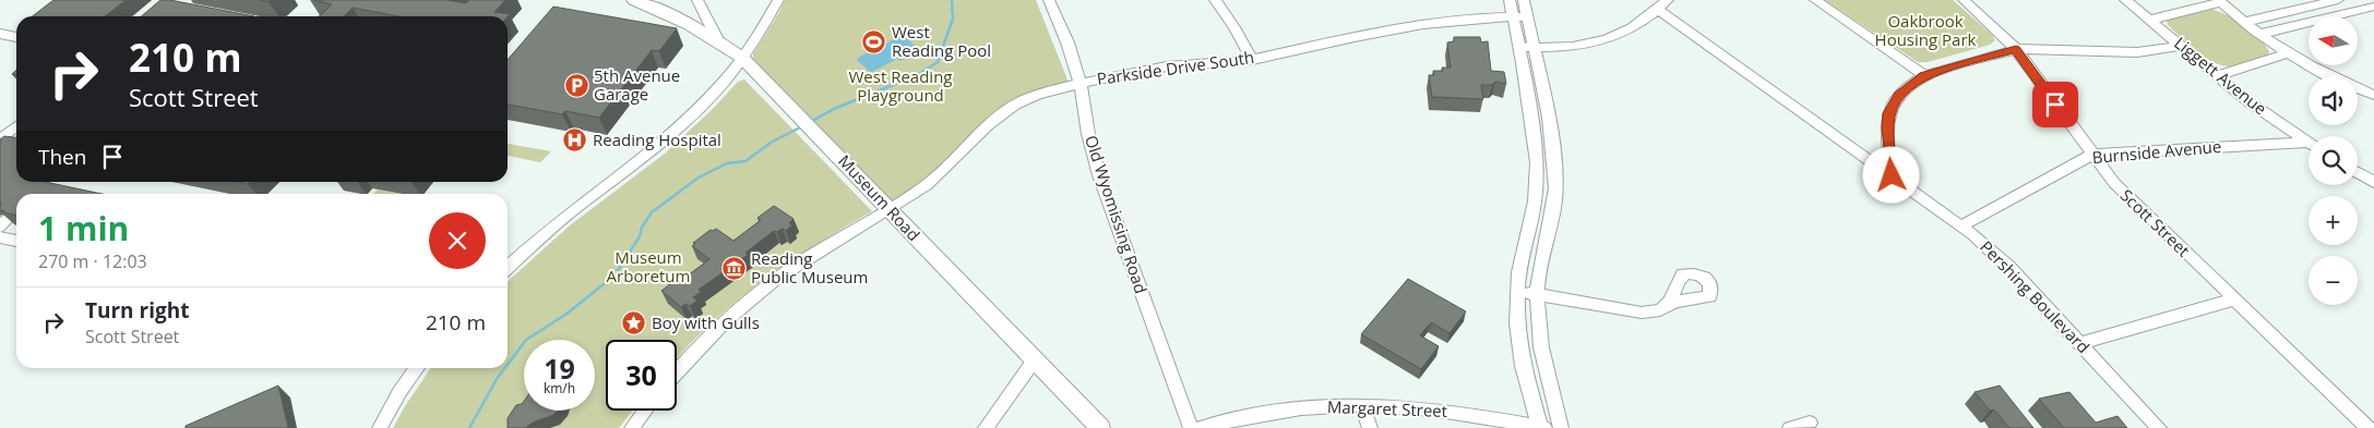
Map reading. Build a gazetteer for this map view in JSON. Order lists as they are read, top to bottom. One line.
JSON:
{"streets":{"main road":["Museum Road"],"street":["Parkside Drive South","Liggett Avenue","Burnside Avenue","Old Wyomissing Road","Scott Street","Pershing Boulevard","Margaret Street"]},"crossings":[["Parkside Drive South","Museum Road"],["Parkside Drive South","Old Wyomissing Road"],["Liggett Avenue","Burnside Avenue"],["Burnside Avenue","Scott Street"],["Burnside Avenue","Pershing Boulevard"]],"parks":["Oakbrook Housing Park","West Reading Playground","Museum Arboretum"],"places":{"sports":["West Reading Pool"],"parking":["5th Avenue Garage"],"hospital":["Reading Hospital"],"museum":["Reading Public Museum"],"place":["Boy with Gulls"]},"north":"left","page":{"map_buttons":["+","−"],"turn":["210 m","Scott Street"],"then":"Then","heading":["1 min","270 m · 12:03"],"list":[{"name":"Turn right","note":"Scott Street","value":"210 m"}],"speed":"19 km/h","limit":"30"}}
